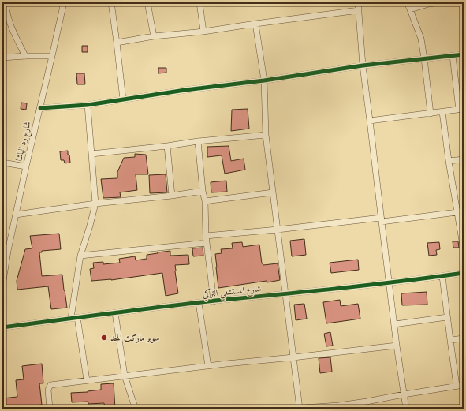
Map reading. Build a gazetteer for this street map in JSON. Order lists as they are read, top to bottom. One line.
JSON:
{"streets":{"street":["شارع ود الباشا","شارع المستشفي التركي"]},"places":["سوبر ماركت المجد"]}
